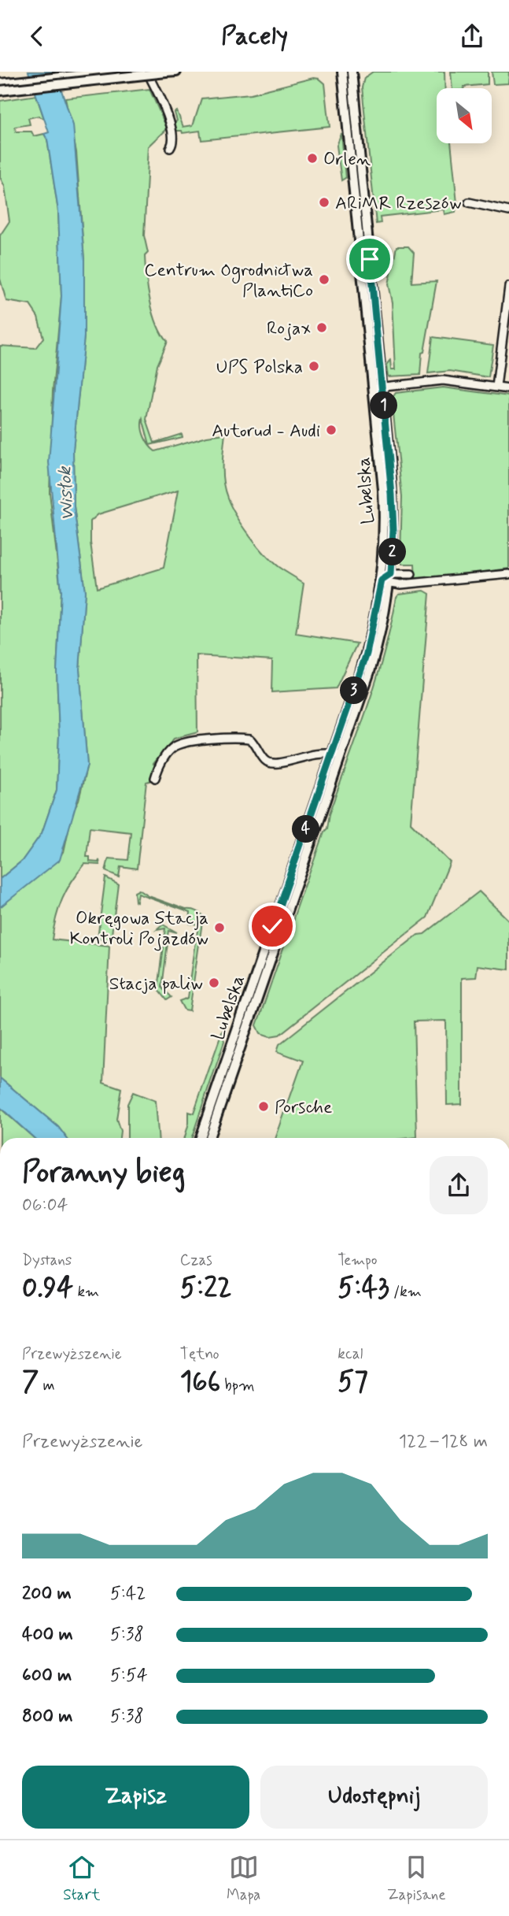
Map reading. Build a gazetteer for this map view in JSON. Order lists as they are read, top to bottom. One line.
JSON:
{"streets":{"main road":["Lubelska"]},"water":["Wisłok"],"places":["Orlen","ARiMR Rzeszów","Centrum Ogrodnictwa PlantiCo","Rojax","UPS Polska","Autorud - Audi","Okręgowa Stacja Kontroli Pojazdów","Stacja paliw","Porsche"],"north":"bottom right","page":{"header":"Pacely","pins":["1","2","3","4"],"heading":["Poranny bieg","06:04"],"stats":[["Dystans","0.94 km"],["Czas","5:22"],["Tempo","5:43 /km"],["Przewyższenie","7 m"],["Tętno","166 bpm"],["kcal","57"]],"chart":["Przewyższenie","122–128 m"],"list":[{"name":"200 m","note":"5:42"},{"name":"400 m","note":"5:38"},{"name":"600 m","note":"5:54"},{"name":"800 m","note":"5:38"}],"buttons":["Zapisz","Udostępnij"],"tabs":["Start","Mapa","Zapisane"]}}
